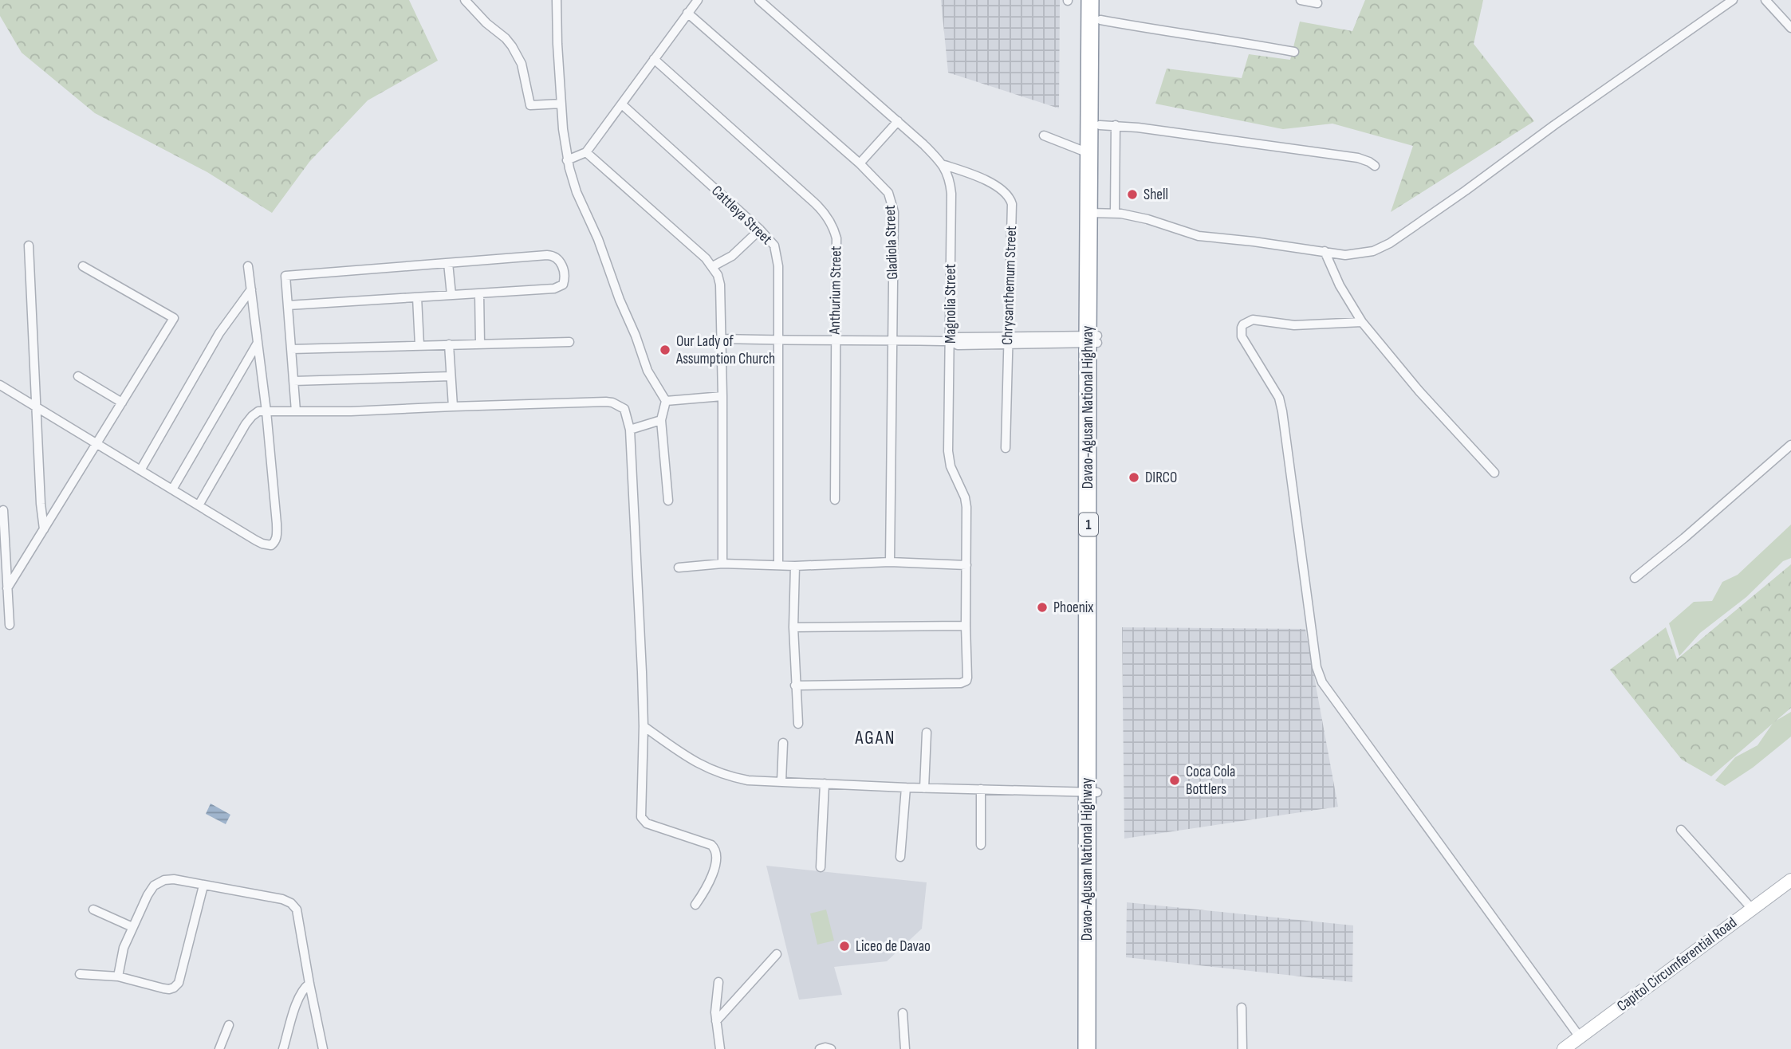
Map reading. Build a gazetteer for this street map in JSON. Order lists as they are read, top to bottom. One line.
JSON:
{"streets":{"highway":["Davao-Agusan National Highway","1"],"main road":["Capitol Circumferential Road"],"street":["Cattleya Street","Gladiola Street","Chrysanthemum Street","Anthurium Street","Magnolia Street"]},"crossings":[["Chrysanthemum Street","Magnolia Street"]],"districts":["AGAN"],"places":["Shell","Our Lady of Assumption Church","DIRCO","Phoenix","Coca Cola Bottlers","Liceo de Davao"]}
